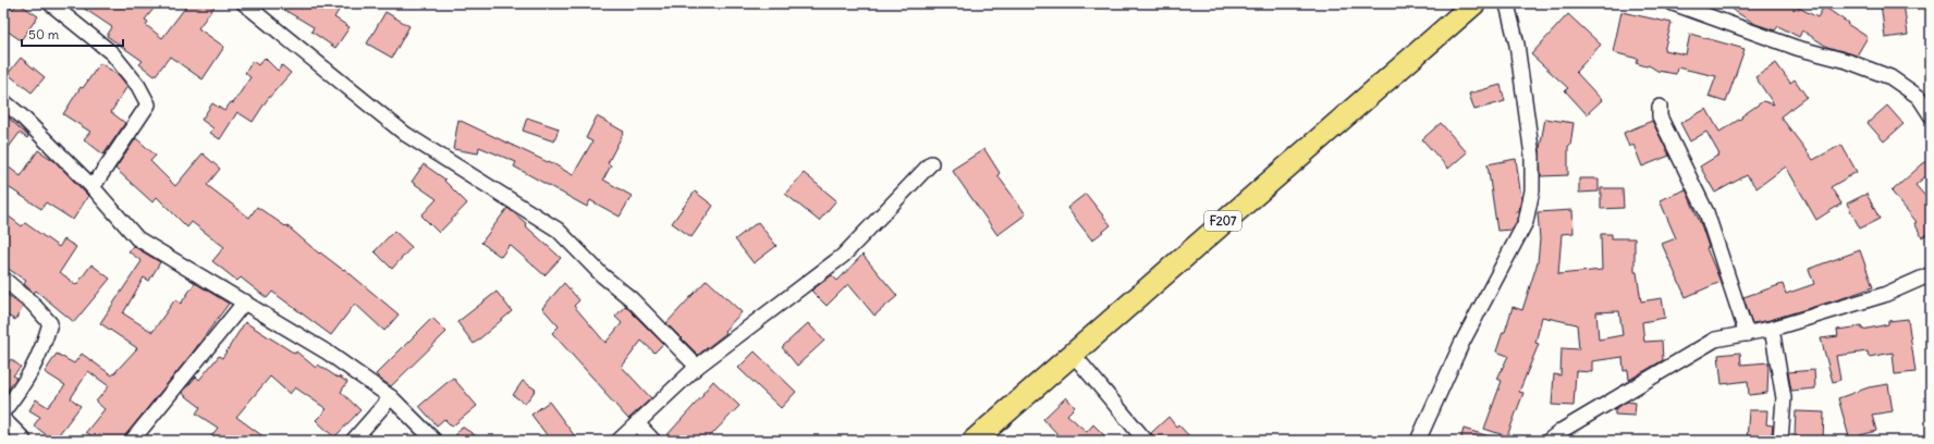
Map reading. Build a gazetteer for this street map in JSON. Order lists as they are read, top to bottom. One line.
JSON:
{"streets":{"main road":["F207"]},"scale_bar":"50 m"}
